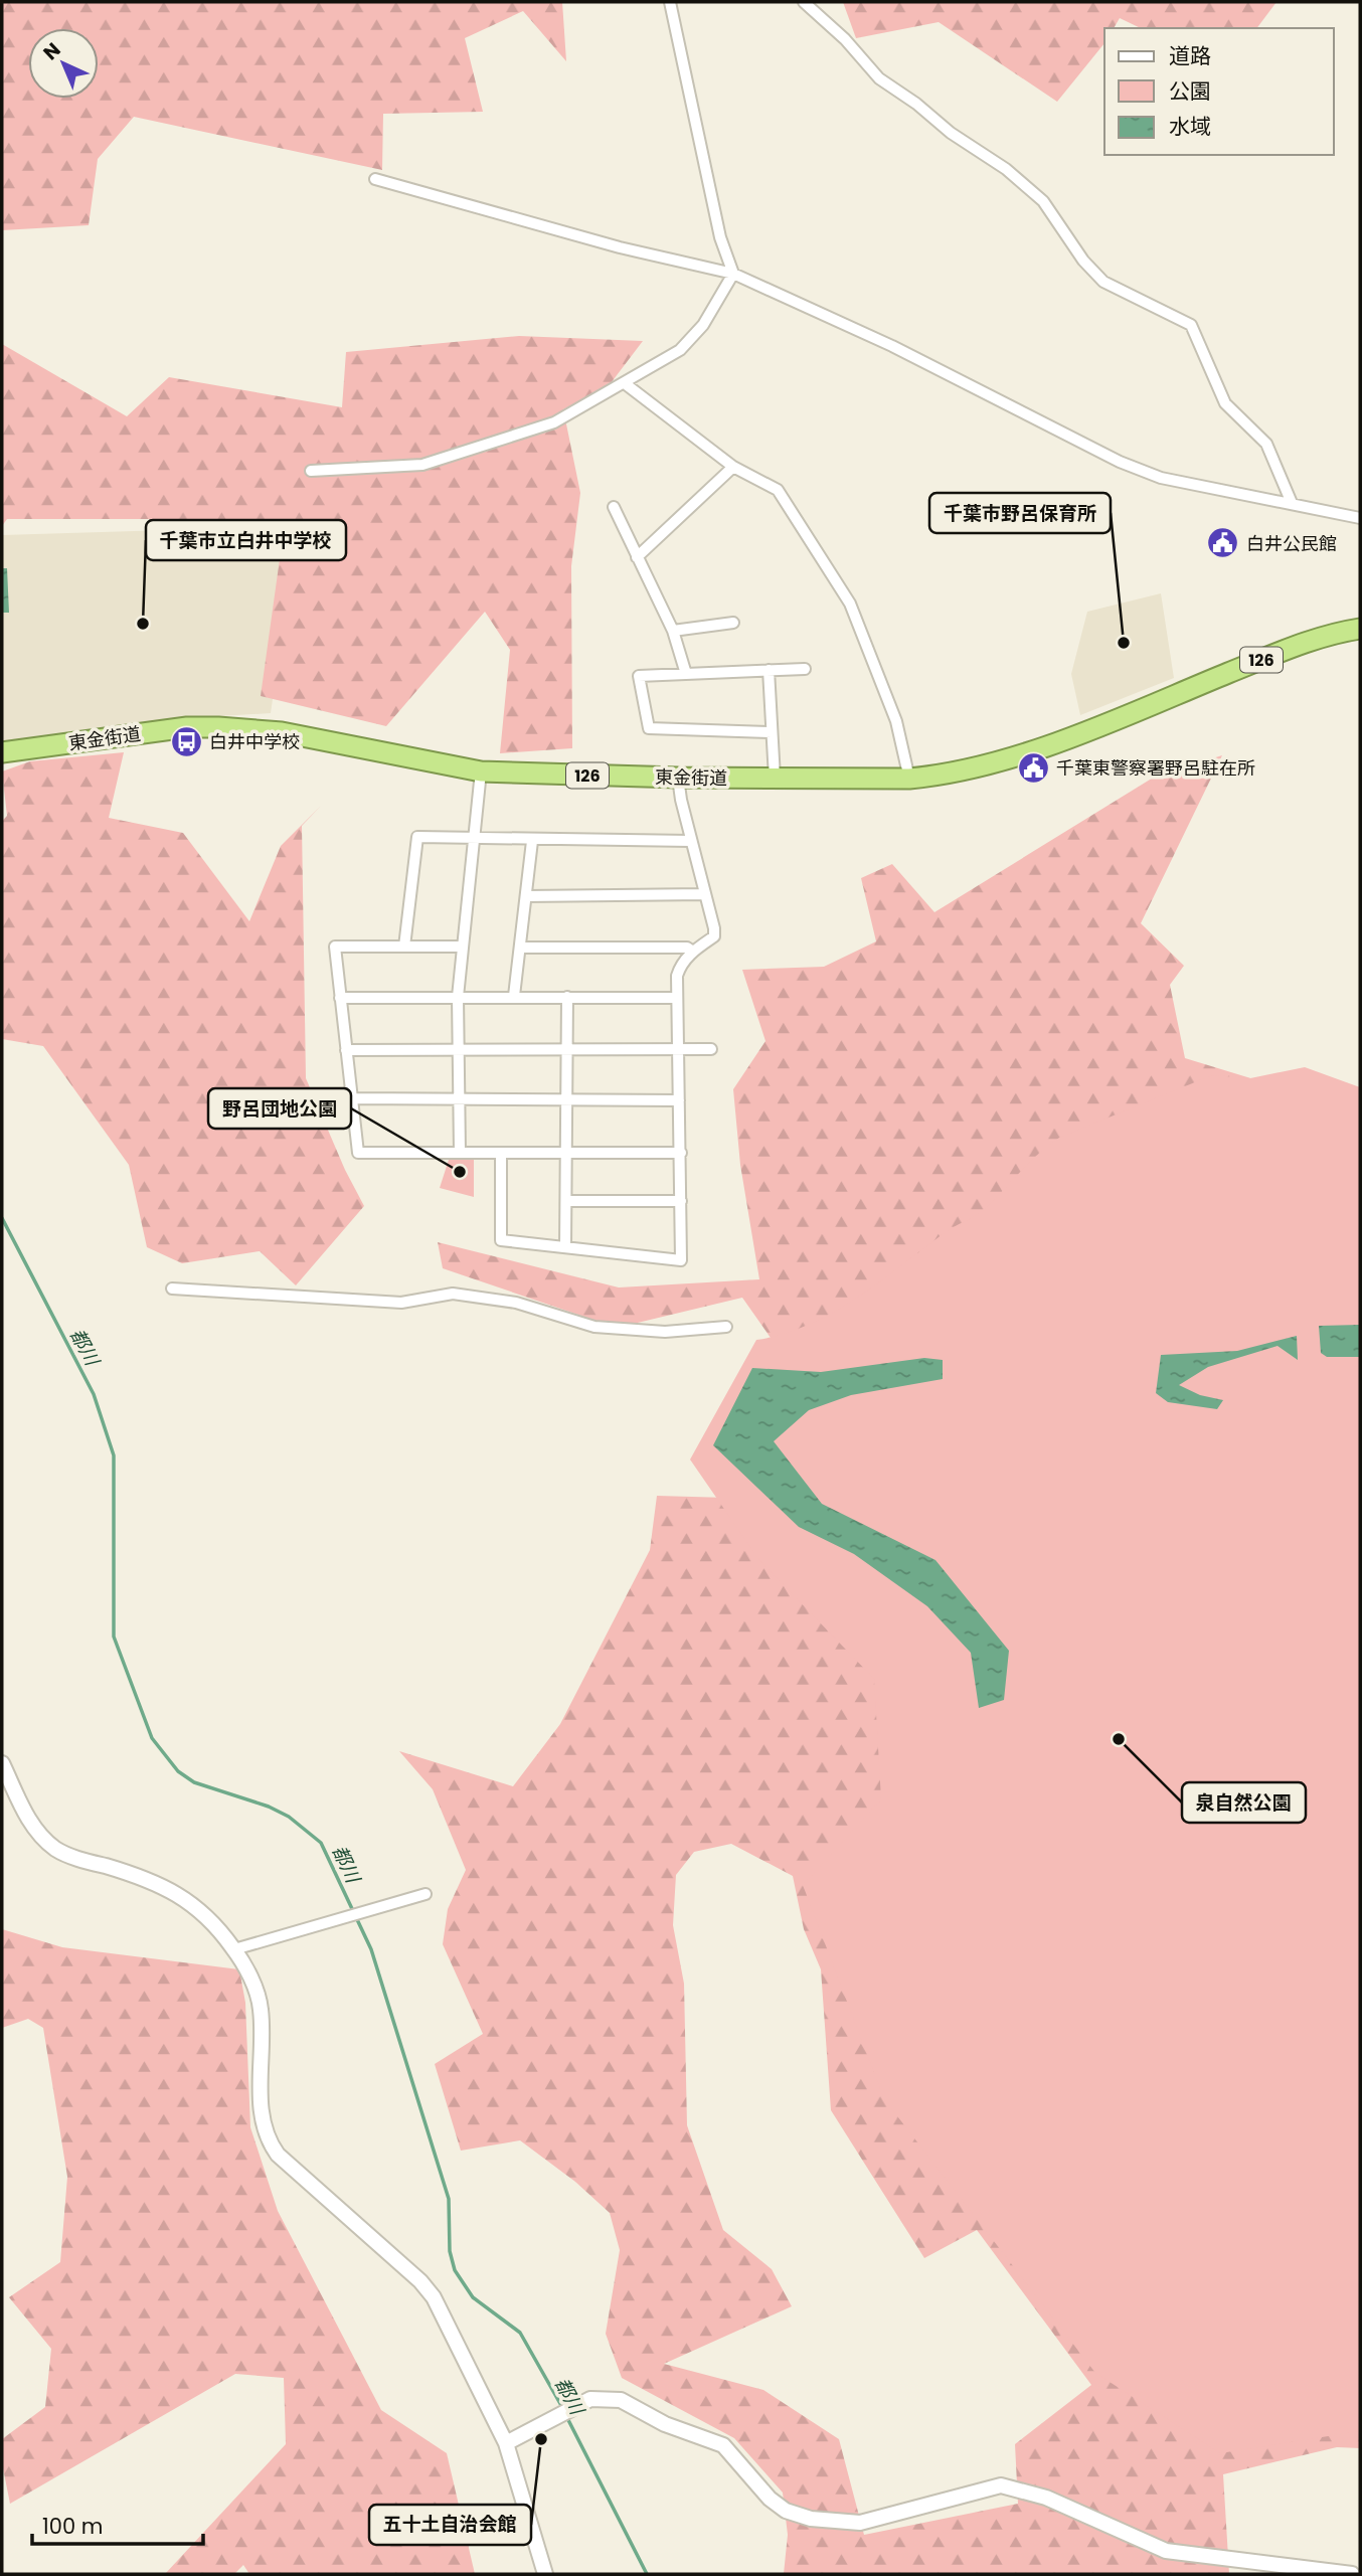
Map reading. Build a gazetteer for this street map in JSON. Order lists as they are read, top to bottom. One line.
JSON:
{"streets":{"highway":["126","東金街道"]},"water":["都川"],"places":{"public building":["白井公民館","千葉東警察署野呂駐在所"],"other":["千葉市立白井中学校","千葉市野呂保育所","野呂団地公園","泉自然公園","五十土自治会館"],"bus stop":["白井中学校"]},"legend":["道路","公園","水域"],"scale_bar":"100 m","north":"top left"}
